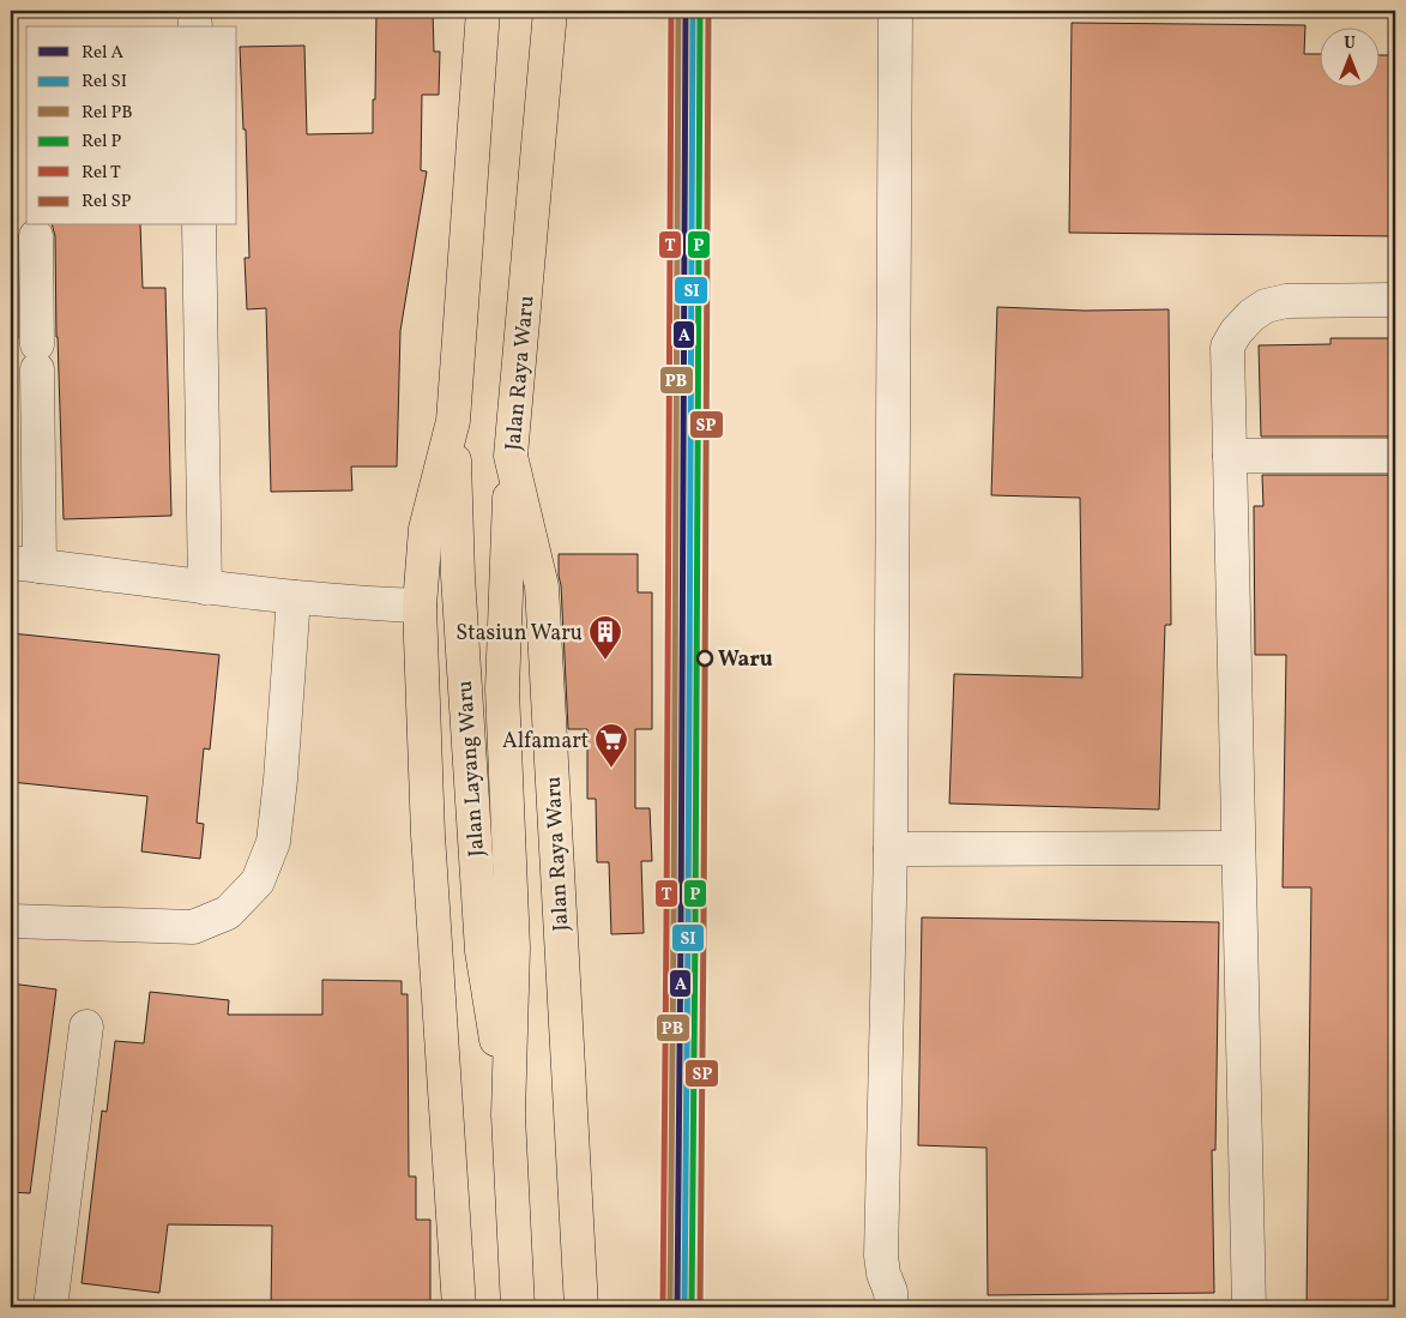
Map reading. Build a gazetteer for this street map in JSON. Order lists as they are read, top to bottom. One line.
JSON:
{"streets":{"highway":["Jalan Raya Waru","Jalan Layang Waru"]},"crossings":[["Jalan Raya Waru","Jalan Layang Waru"]],"places":{"other":["Waru"],"building":["Stasiun Waru"],"supermarket":["Alfamart"]},"lines":["rail line A","rail line SI","rail line PB","rail line P","rail line T","rail line SP"],"legend":["Rel A","Rel SI","Rel PB","Rel P","Rel T","Rel SP"],"north":"top"}
